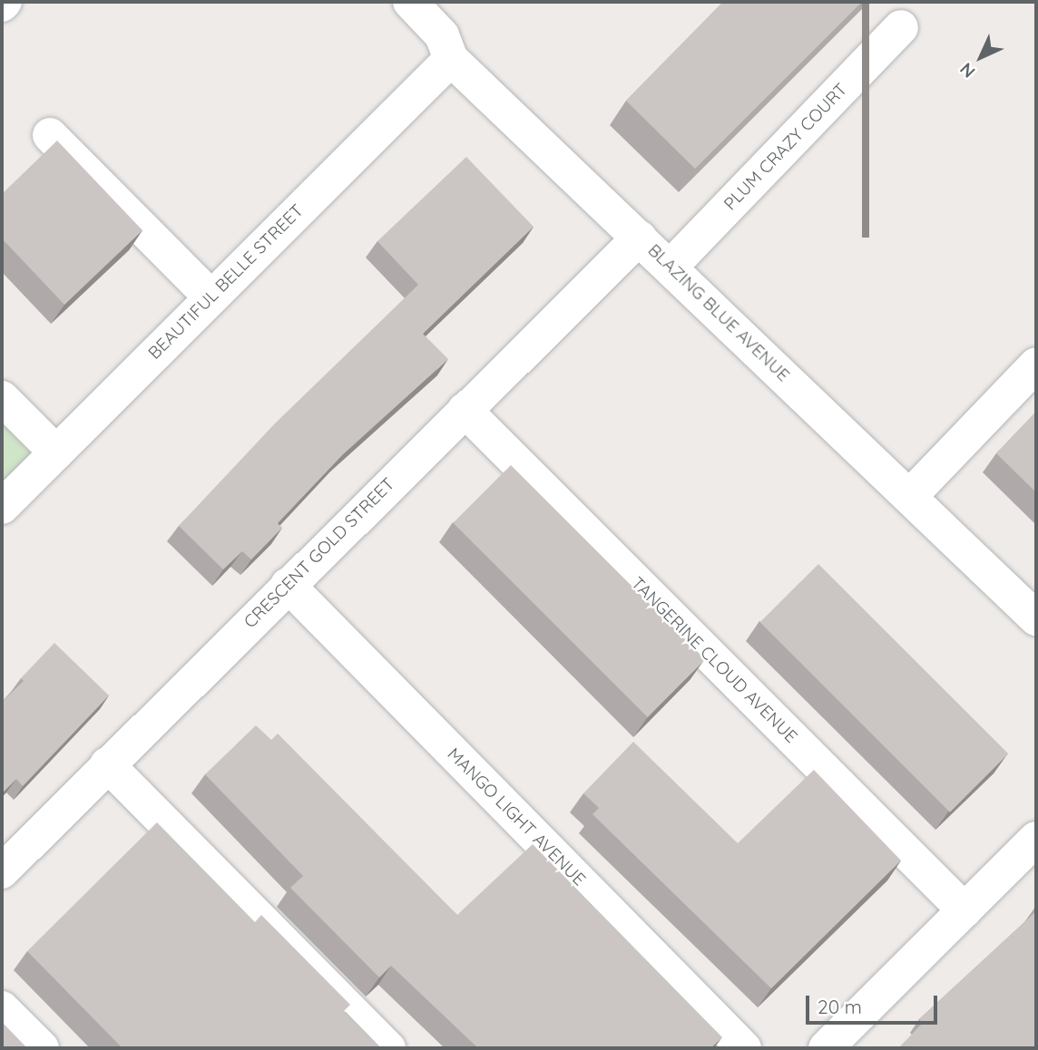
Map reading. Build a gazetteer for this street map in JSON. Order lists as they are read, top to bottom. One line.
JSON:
{"streets":{"street":["PLUM CRAZY COURT","BEAUTIFUL BELLE STREET","BLAZING BLUE AVENUE","CRESCENT GOLD STREET","TANGERINE CLOUD AVENUE","MANGO LIGHT AVENUE"]},"crossings":[["PLUM CRAZY COURT","BLAZING BLUE AVENUE"],["BEAUTIFUL BELLE STREET","BLAZING BLUE AVENUE"],["BLAZING BLUE AVENUE","CRESCENT GOLD STREET"],["CRESCENT GOLD STREET","TANGERINE CLOUD AVENUE"],["CRESCENT GOLD STREET","MANGO LIGHT AVENUE"]],"scale_bar":"20 m","north":"bottom left"}
